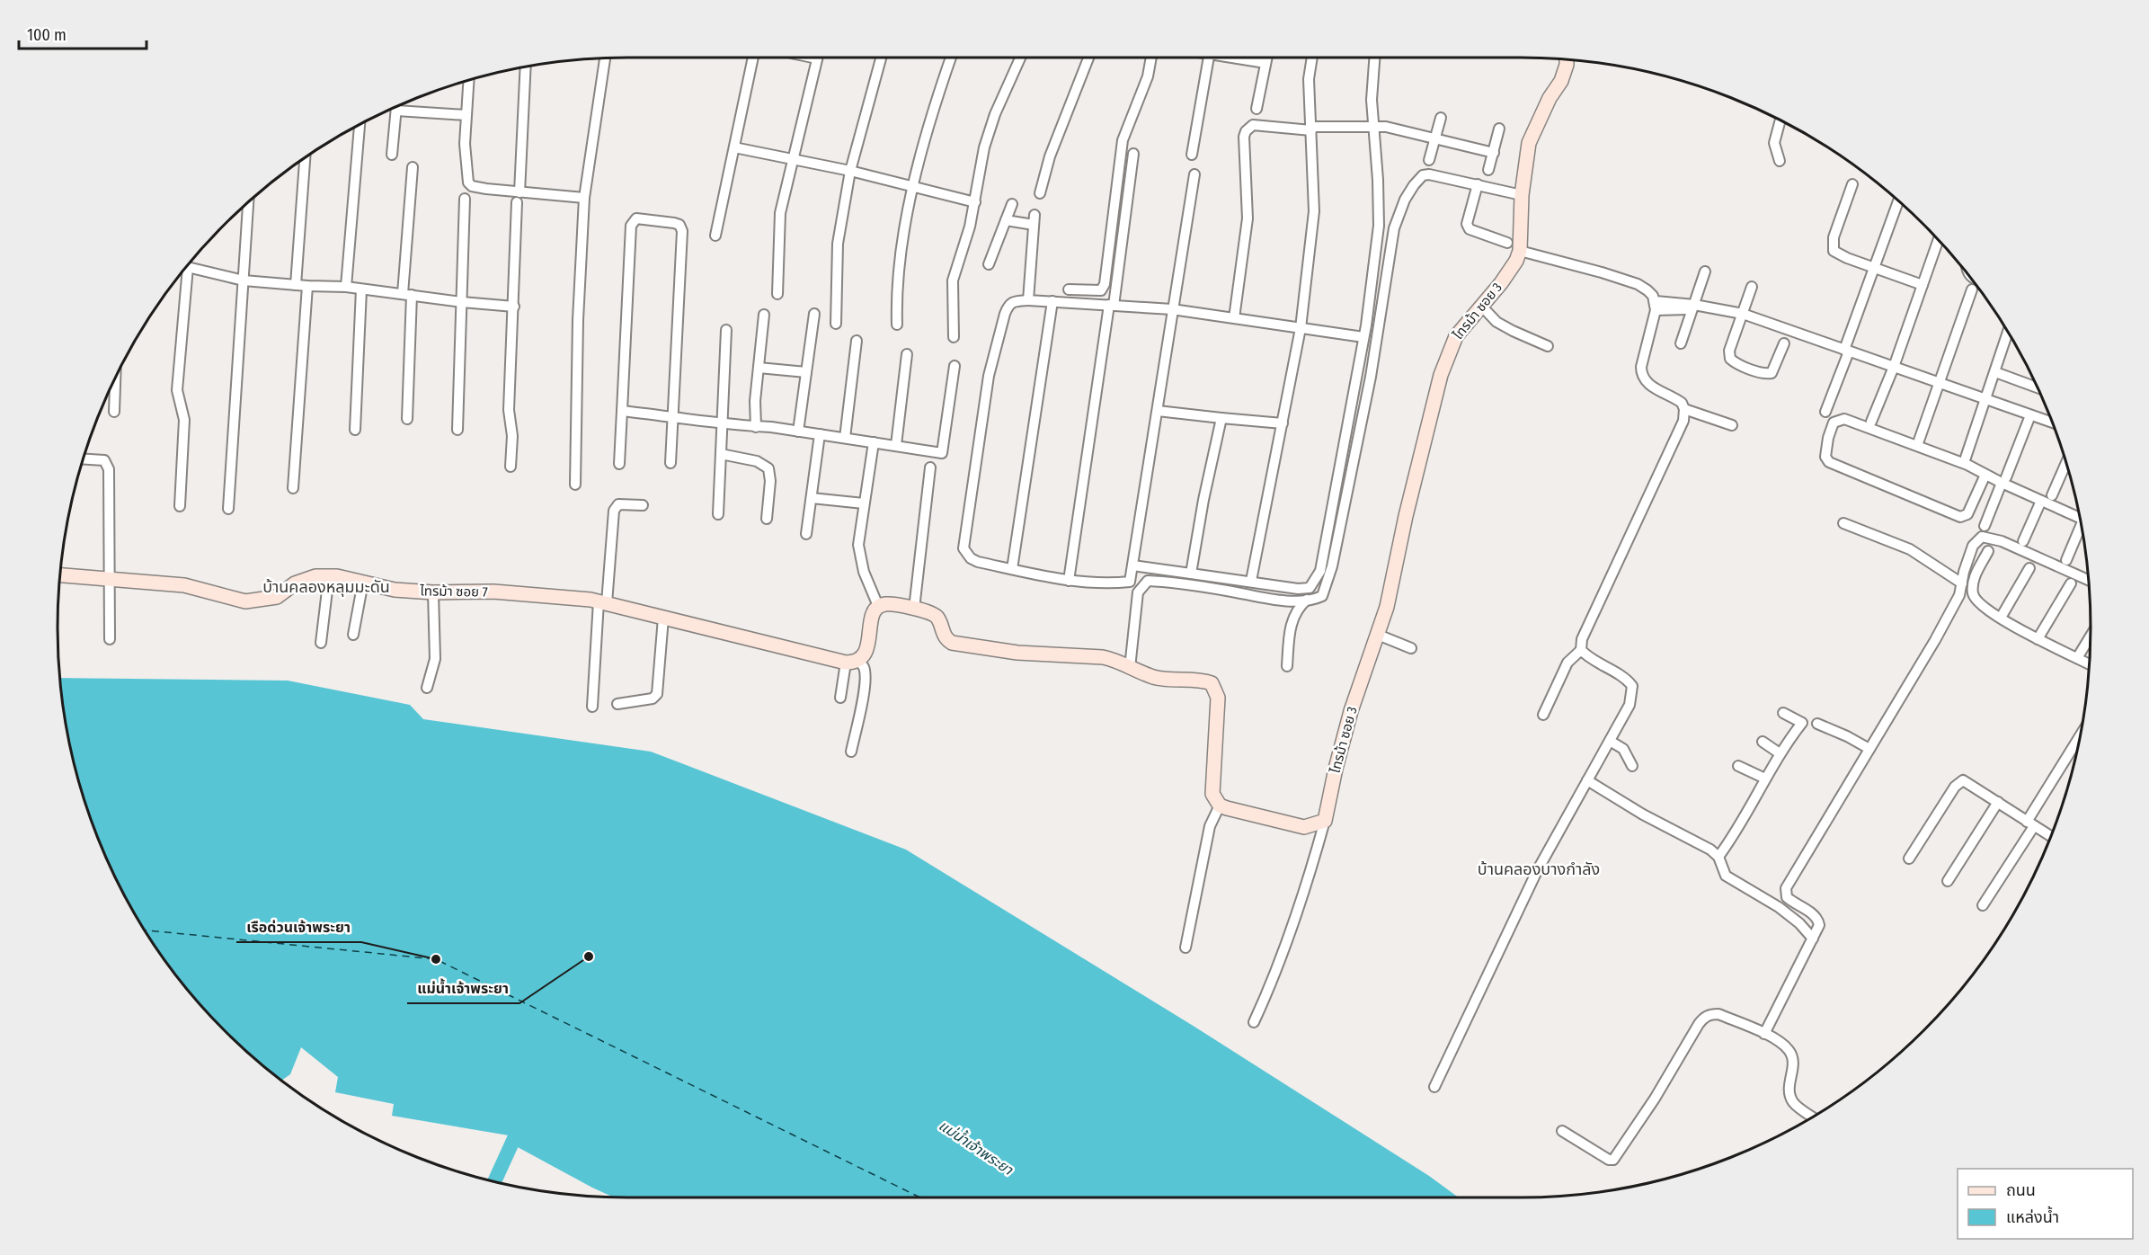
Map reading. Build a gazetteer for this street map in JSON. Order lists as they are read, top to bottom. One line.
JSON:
{"streets":{"street":["ไทรม้า ซอย 3","ไทรม้า ซอย 7"]},"districts":["บ้านคลองหลุมมะดัน","บ้านคลองบางกำลัง"],"water":["แม่น้ำเจ้าพระยา"],"places":["แม่น้ำเจ้าพระยา","เรือด่วนเจ้าพระยา"],"legend":["ถนน","แหล่งน้ำ"],"scale_bar":"100 m"}
